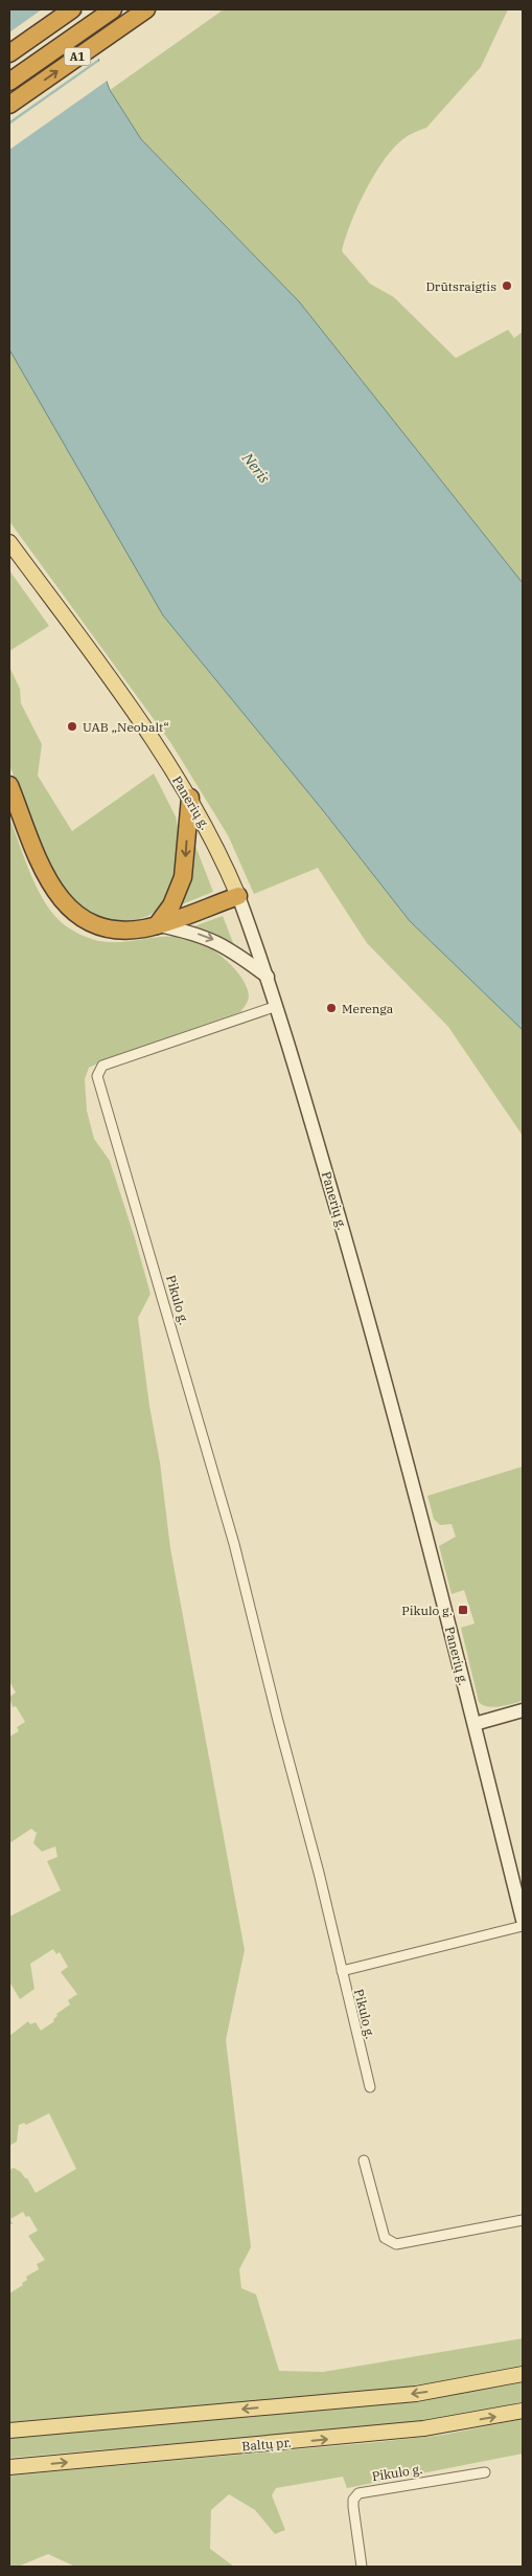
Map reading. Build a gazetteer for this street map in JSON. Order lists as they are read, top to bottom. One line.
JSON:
{"streets":{"highway":["A1"],"main road":["Panerių g.","Baltų pr."],"street":["Pikulo g."]},"crossings":[["Panerių g.","Pikulo g."]],"water":["Neris"],"places":{"other":["Drūtsraigtis","UAB „Neobalt“","Merenga"],"transit":["Pikulo g."]}}
